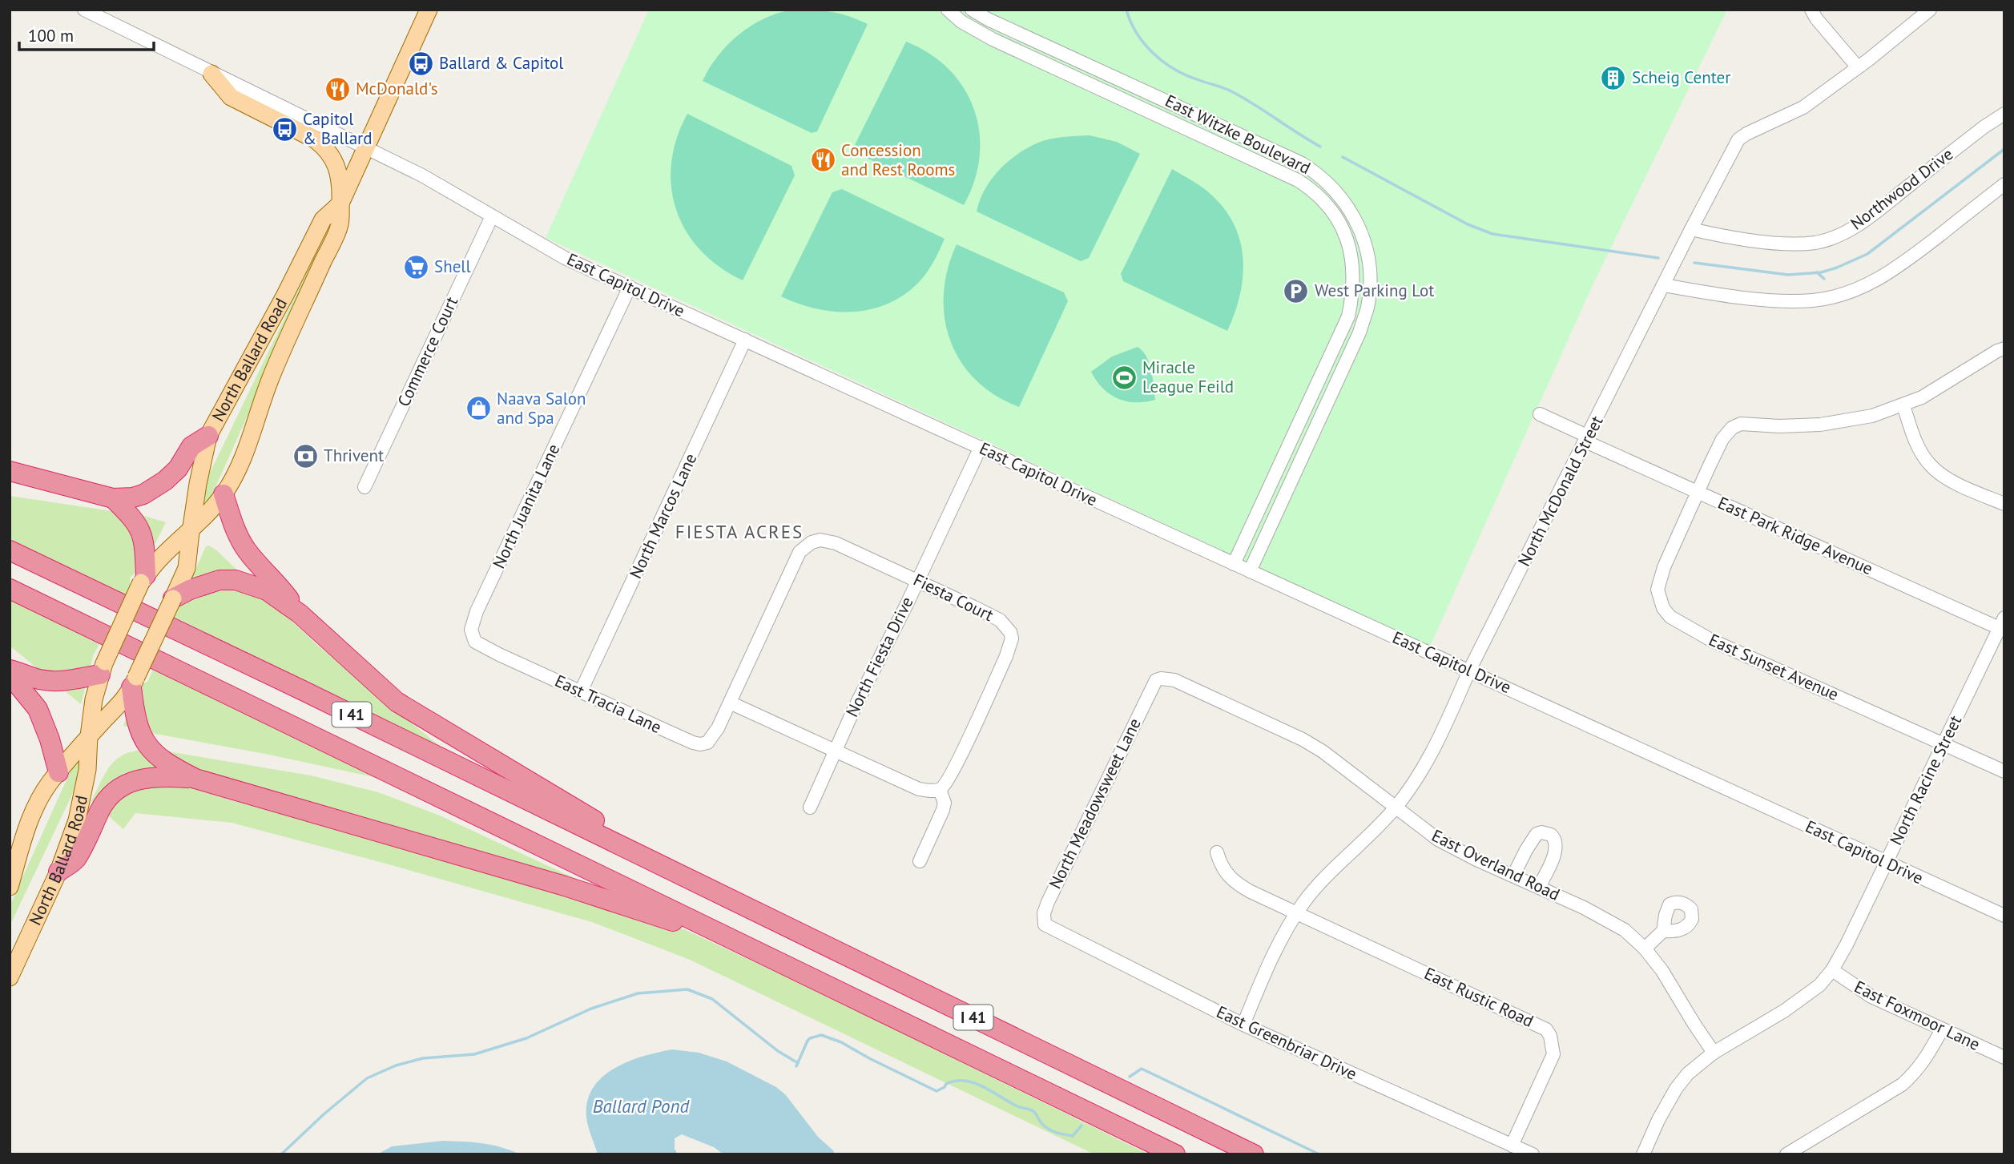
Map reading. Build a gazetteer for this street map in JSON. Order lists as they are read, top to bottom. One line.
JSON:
{"streets":{"highway":["I 41"],"main road":["North Ballard Road"],"street":["East Witzke Boulevard","Northwood Drive","East Capitol Drive","Commerce Court","North McDonald Street","North Juanita Lane","North Marcos Lane","East Park Ridge Avenue","Fiesta Court","North Fiesta Drive","East Sunset Avenue","East Tracia Lane","North Racine Street","North Meadowsweet Lane","East Overland Road","East Rustic Road","East Foxmoor Lane","East Greenbriar Drive"]},"crossings":[["East Witzke Boulevard","East Capitol Drive"],["Northwood Drive","North McDonald Street"],["East Capitol Drive","Commerce Court"],["East Capitol Drive","North Ballard Road"],["East Capitol Drive","North McDonald Street"],["East Capitol Drive","North Juanita Lane"],["East Capitol Drive","North Marcos Lane"],["East Capitol Drive","North Fiesta Drive"],["East Capitol Drive","North Racine Street"],["North McDonald Street","East Park Ridge Avenue"],["North McDonald Street","East Overland Road"],["North McDonald Street","East Rustic Road"],["North McDonald Street","East Greenbriar Drive"],["North Juanita Lane","East Tracia Lane"],["North Marcos Lane","East Tracia Lane"],["East Park Ridge Avenue","East Sunset Avenue"],["East Park Ridge Avenue","North Racine Street"],["Fiesta Court","North Fiesta Drive"],["Fiesta Court","East Tracia Lane"],["East Sunset Avenue","North Racine Street"],["North Racine Street","East Overland Road"],["North Racine Street","East Foxmoor Lane"],["North Meadowsweet Lane","East Overland Road"],["North Meadowsweet Lane","East Greenbriar Drive"],["East Rustic Road","East Greenbriar Drive"]],"districts":["FIESTA ACRES"],"water":["Ballard Pond"],"places":{"bus stop":["Ballard & Capitol","Capitol & Ballard"],"building":["Scheig Center"],"restaurant":["McDonald's","Concession and Rest Rooms"],"supermarket":["Shell"],"parking":["West Parking Lot"],"sports":["Miracle League Feild"],"shop":["Naava Salon and Spa"],"bank":["Thrivent"]},"scale_bar":"100 m"}
